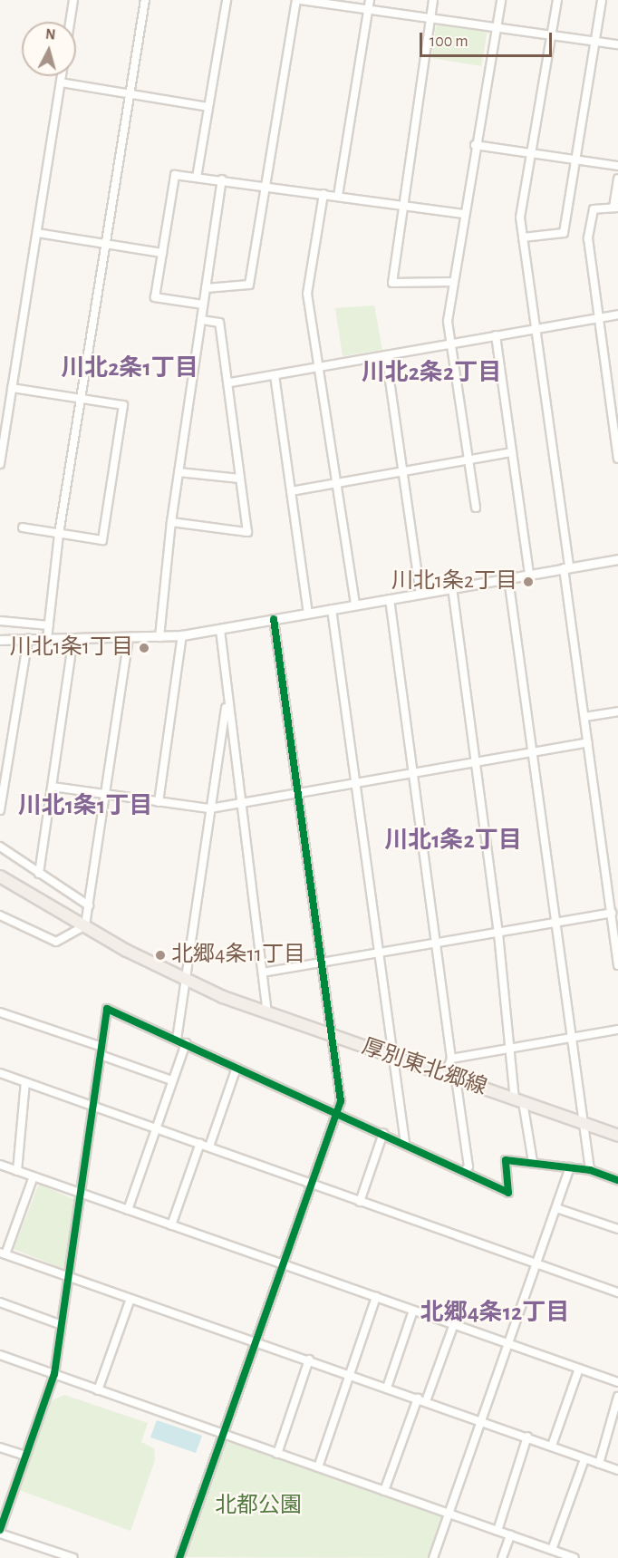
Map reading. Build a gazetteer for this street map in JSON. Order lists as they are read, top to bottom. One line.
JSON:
{"streets":{"main road":["厚別東北郷線"]},"districts":["川北2条1丁目","川北2条2丁目","川北1条1丁目","川北1条2丁目","北郷4条12丁目"],"parks":["北都公園"],"places":["川北1条2丁目","川北1条1丁目","北郷4条11丁目"],"scale_bar":"100 m","north":"top"}
